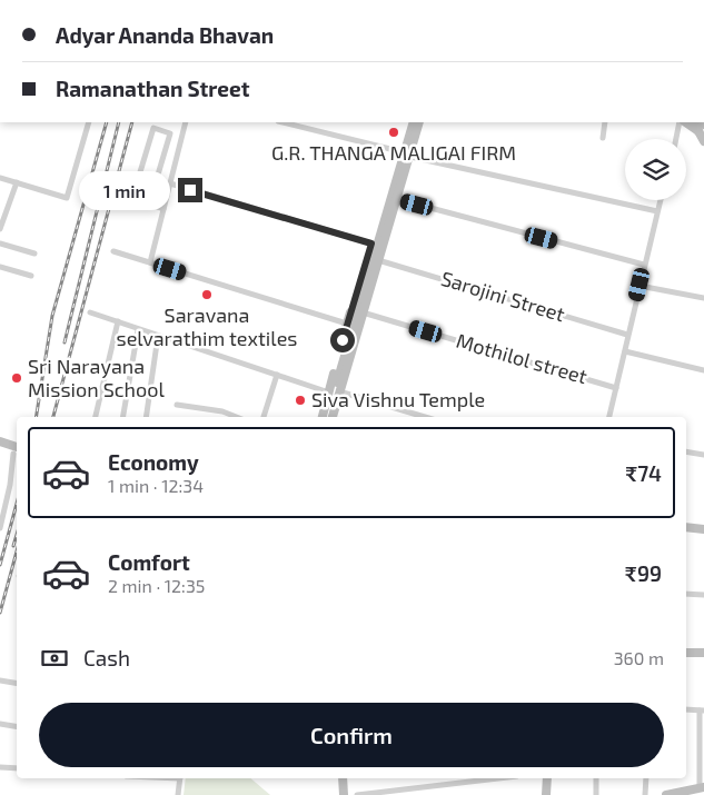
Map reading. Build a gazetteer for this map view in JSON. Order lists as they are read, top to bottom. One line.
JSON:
{"streets":{"street":["Sarojini Street","Mothilol street"]},"places":["G.R. THANGA MALIGAI FIRM","Saravana selvarathim textiles","Sri Narayana Mission School","Siva Vishnu Temple"],"page":{"banner":["Adyar Ananda Bhavan","Ramanathan Street"],"bubble":"1 min","list":[{"name":"Economy","note":"1 min · 12:34","value":"₹74"},{"name":"Comfort","note":"2 min · 12:35","value":"₹99"}],"pay":["Cash","360 m"],"buttons":"Confirm"}}
